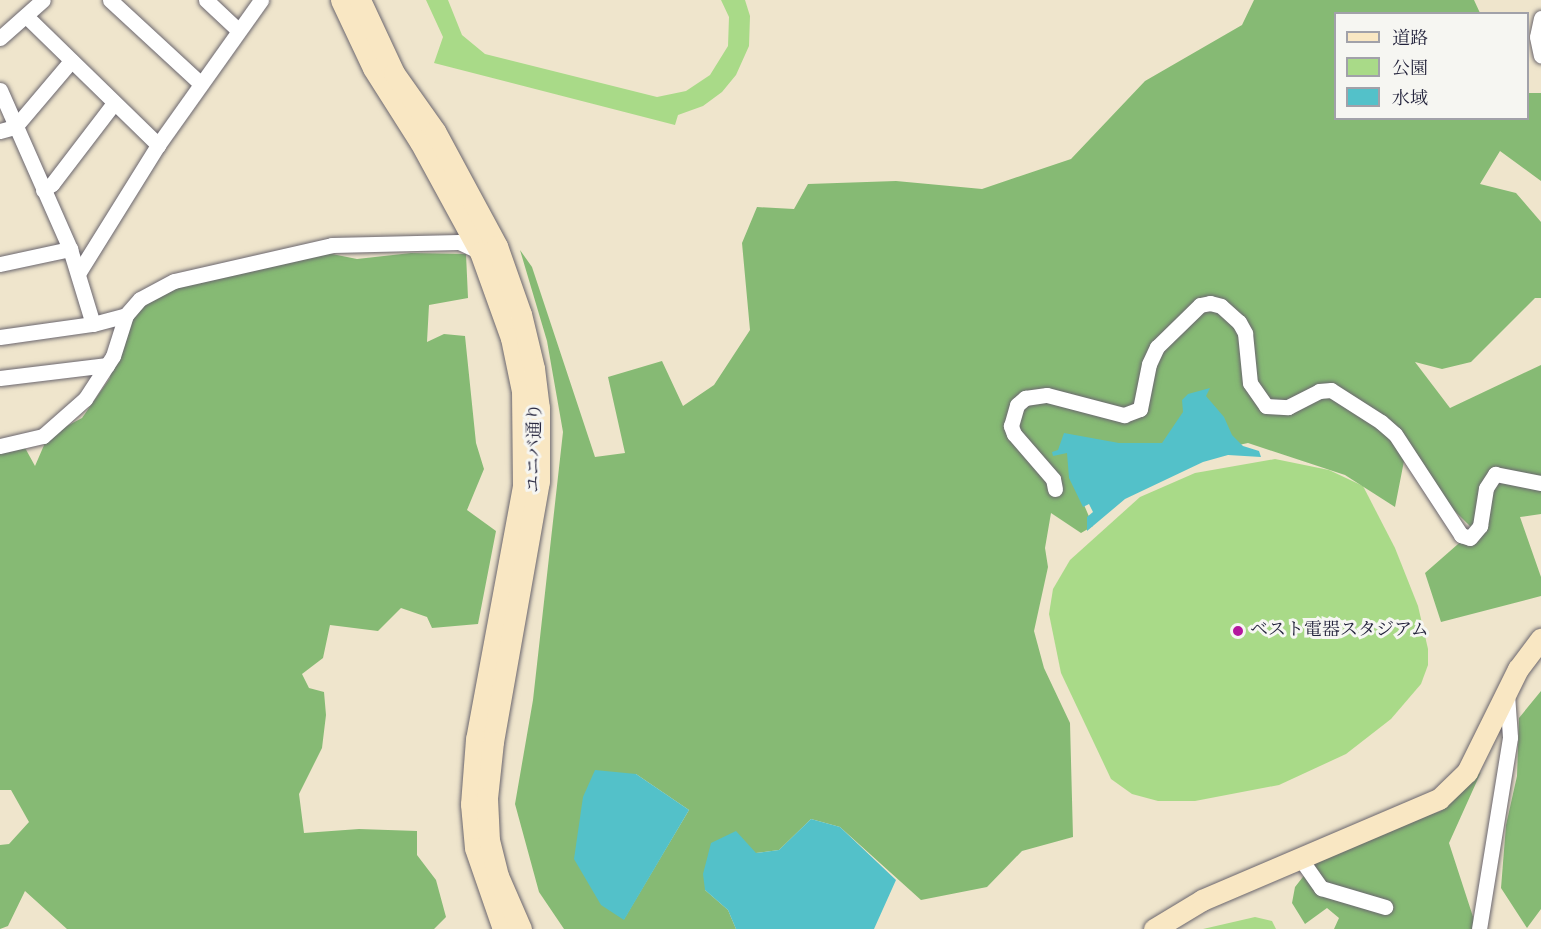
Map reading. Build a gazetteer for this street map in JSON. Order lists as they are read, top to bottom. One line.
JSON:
{"streets":{"street":["ユニバ通り"]},"places":["ベスト電器スタジアム"],"legend":["道路","公園","水域"]}
